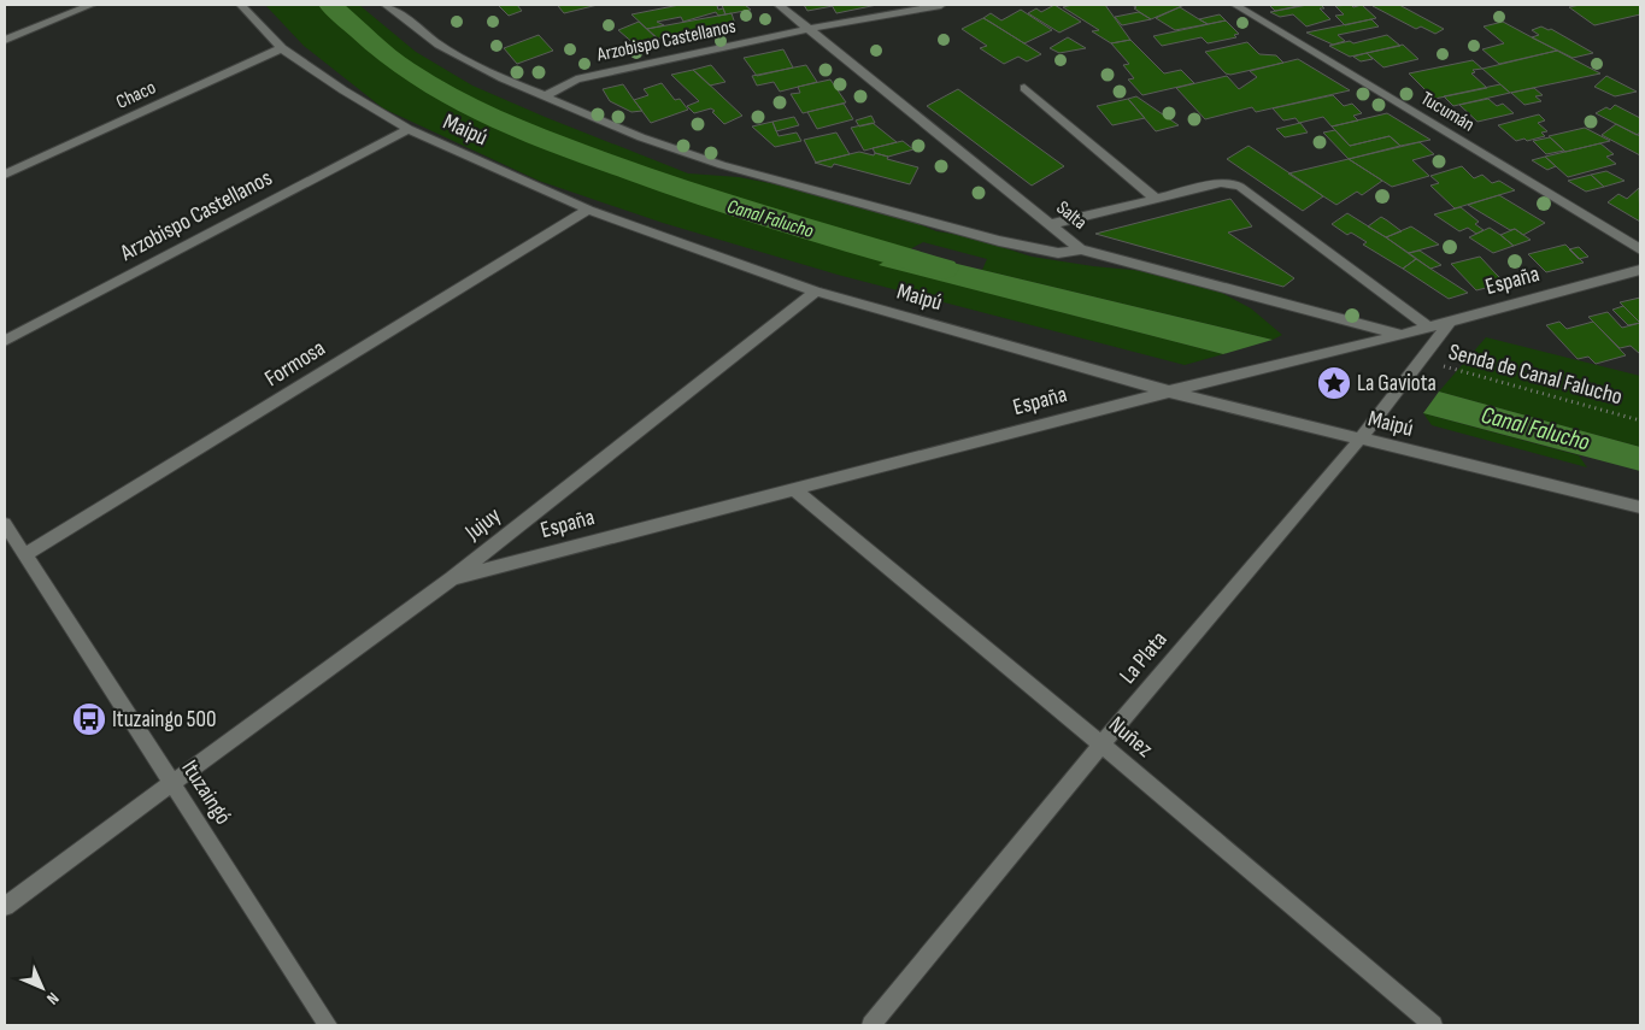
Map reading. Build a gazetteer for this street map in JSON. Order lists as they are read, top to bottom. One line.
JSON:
{"streets":{"street":["Arzobispo Castellanos","Chaco","Tucumán","Maipú","Salta","España","Formosa","Jujuy","La Plata","Nuñez","Ituzaingó"],"path":["Senda de Canal Falucho"]},"crossings":[["Arzobispo Castellanos","Maipú"],["Arzobispo Castellanos","Salta"],["Chaco","Maipú"],["Maipú","España"],["Maipú","Formosa"],["Maipú","Jujuy"],["Maipú","La Plata"],["Salta","España"],["España","Jujuy"],["España","La Plata"],["España","Nuñez"],["Formosa","Ituzaingó"],["Senda de Canal Falucho","La Plata"],["Jujuy","Ituzaingó"],["La Plata","Nuñez"]],"water":["Canal Falucho"],"places":{"place":["La Gaviota"],"bus stop":["Ituzaingo 500"]},"north":"bottom right"}
